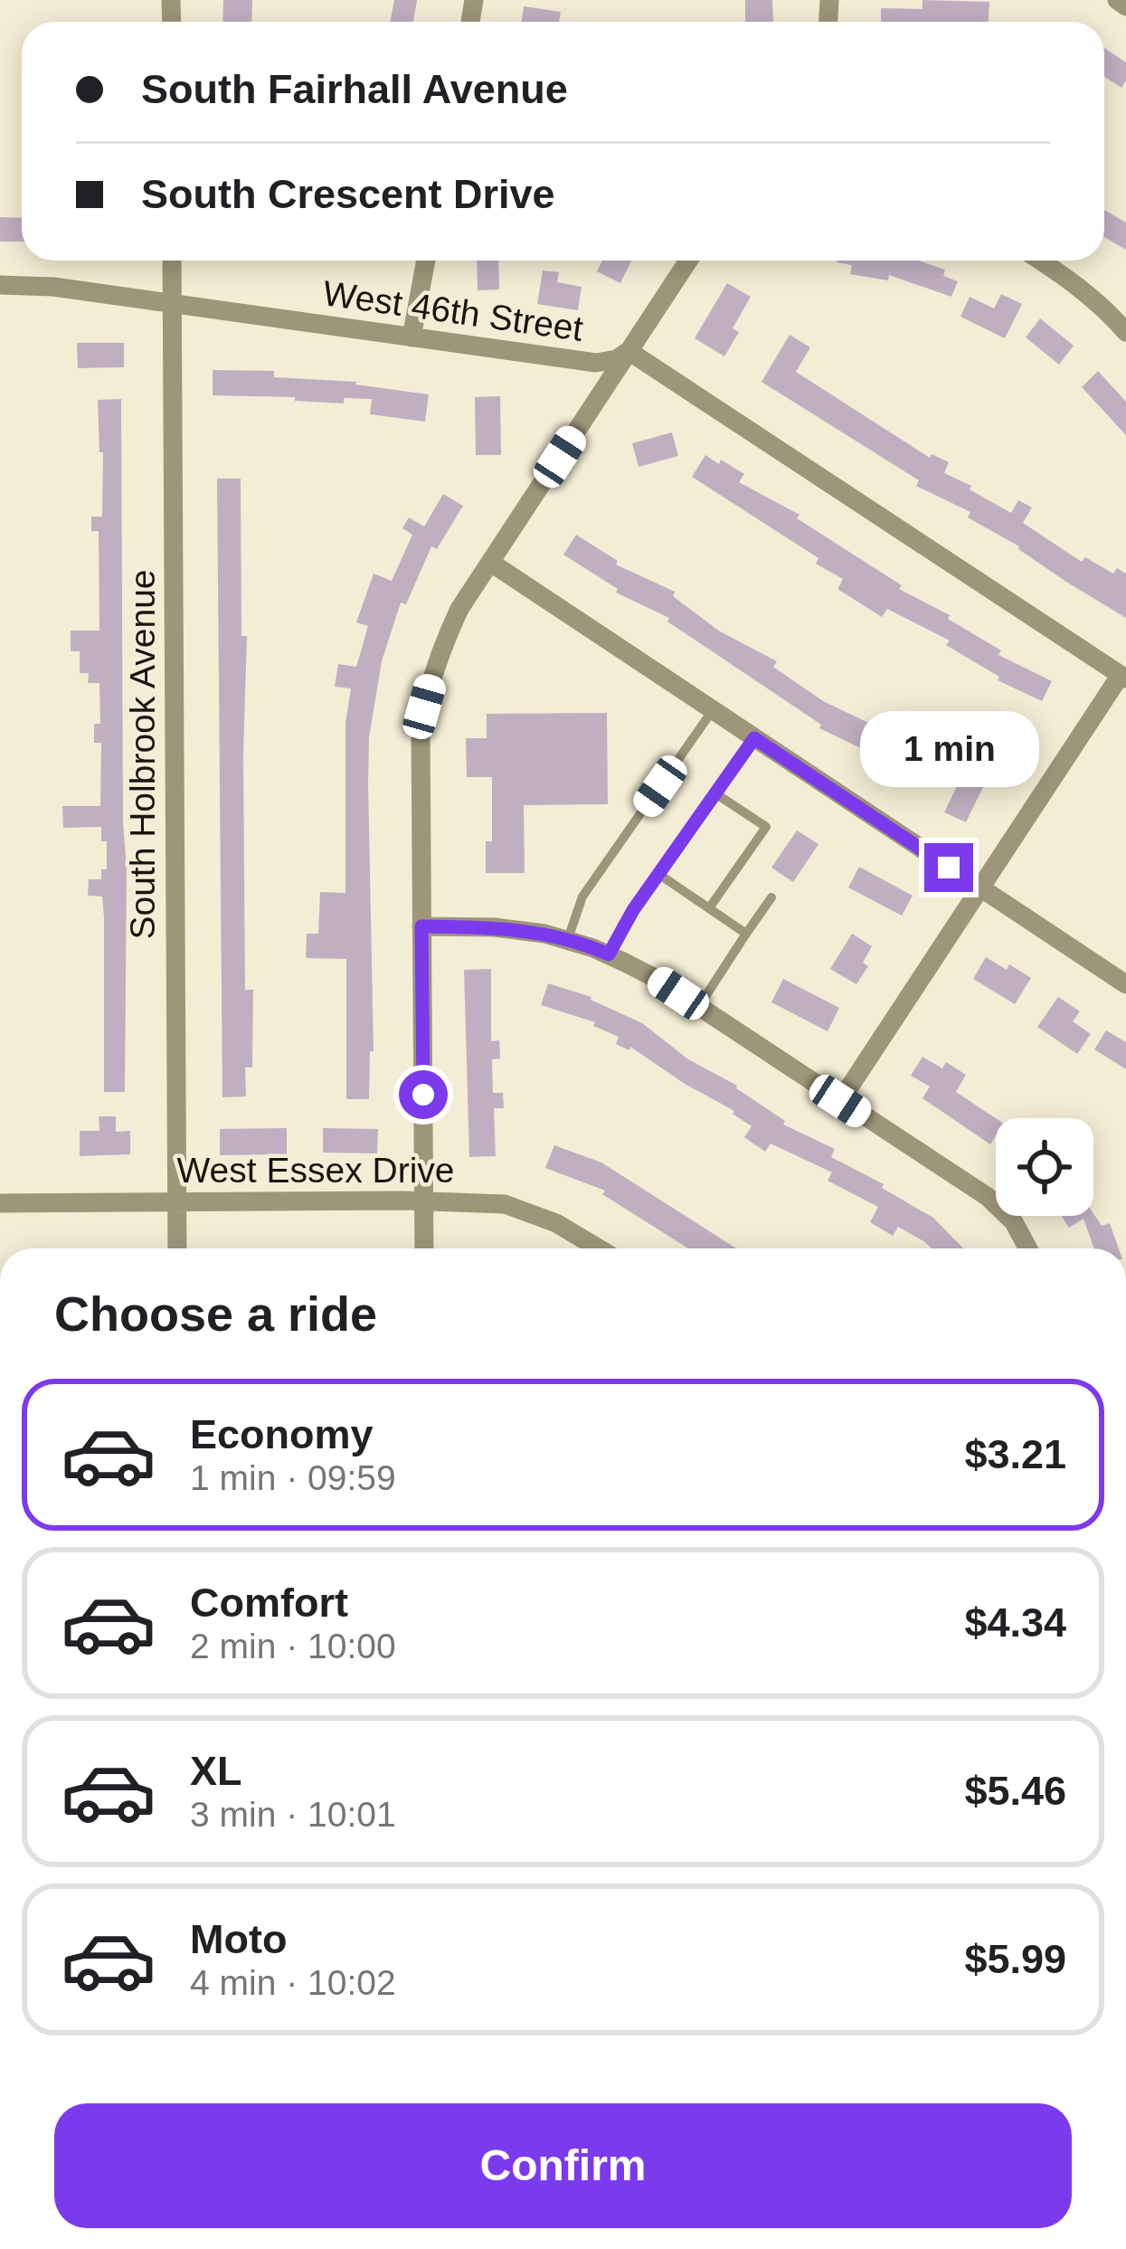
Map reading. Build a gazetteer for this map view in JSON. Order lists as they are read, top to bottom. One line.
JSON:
{"streets":{"street":["West 46th Street","South Holbrook Avenue","West Essex Drive"]},"crossings":[["West 46th Street","South Holbrook Avenue"],["South Holbrook Avenue","West Essex Drive"]],"page":{"banner":["South Fairhall Avenue","South Crescent Drive"],"bubble":"1 min","heading":"Choose a ride","list":[{"name":"Economy","note":"1 min · 09:59","value":"$3.21"},{"name":"Comfort","note":"2 min · 10:00","value":"$4.34"},{"name":"XL","note":"3 min · 10:01","value":"$5.46"},{"name":"Moto","note":"4 min · 10:02","value":"$5.99"}],"buttons":"Confirm"}}
